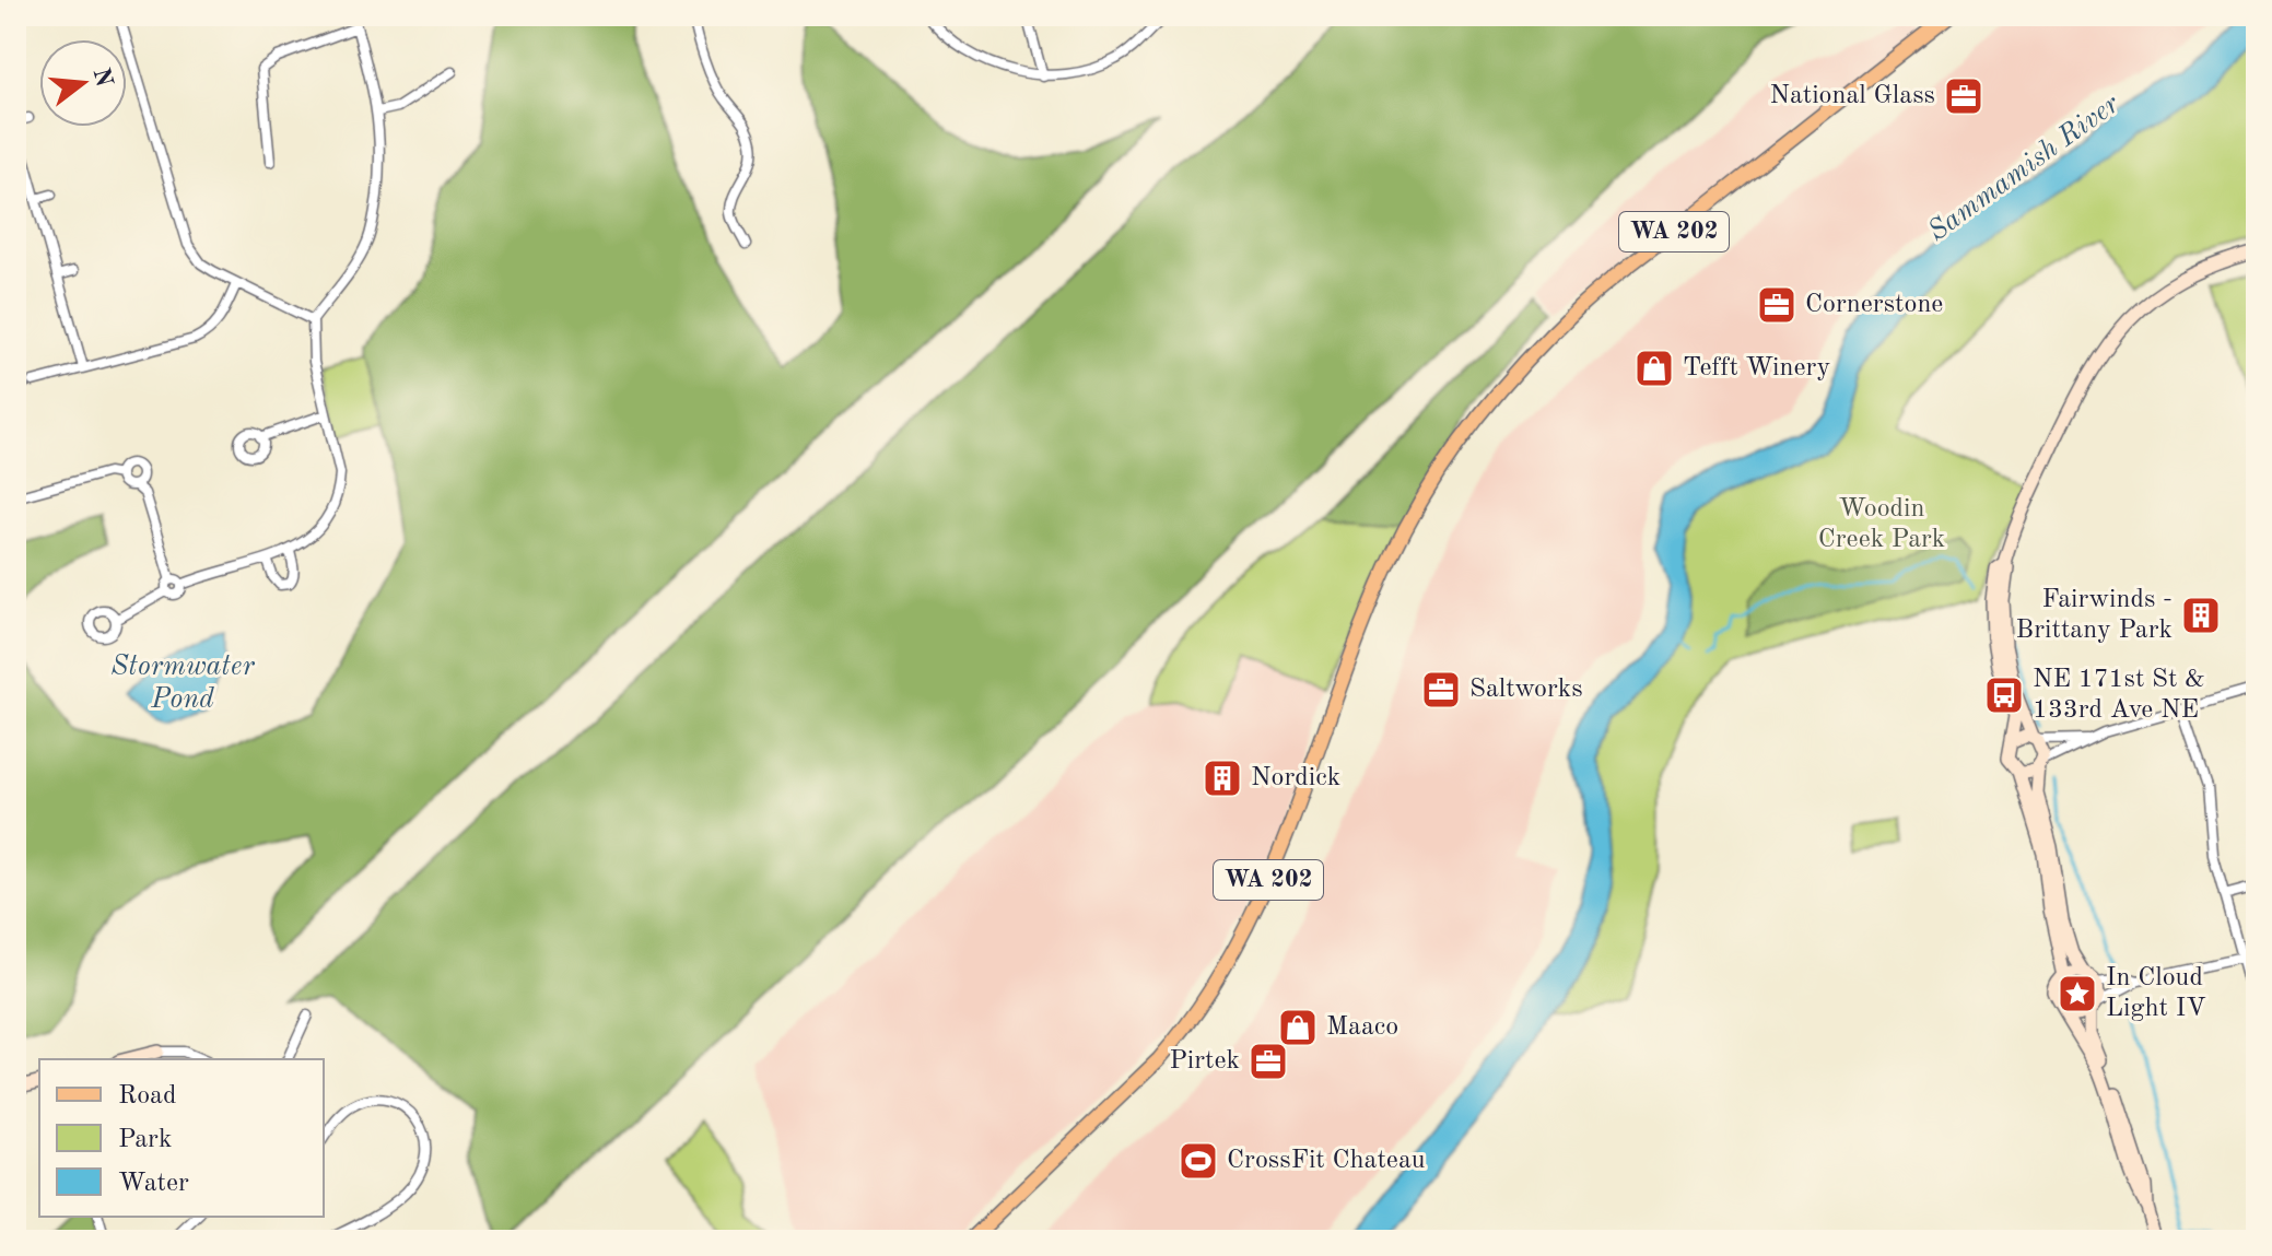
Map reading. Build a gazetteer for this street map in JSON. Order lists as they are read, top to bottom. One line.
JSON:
{"streets":{"main road":["WA 202"]},"water":["Sammamish River","Stormwater Pond"],"parks":["Woodin Creek Park"],"places":{"office":["National Glass","Cornerstone","Saltworks","Pirtek"],"shop":["Tefft Winery","Maaco"],"building":["Fairwinds - Brittany Park","Nordick"],"bus stop":["NE 171st St & 133rd Ave NE"],"place":["In Cloud Light IV"],"sports":["CrossFit Chateau"]},"legend":["Road","Park","Water"],"north":"right"}
